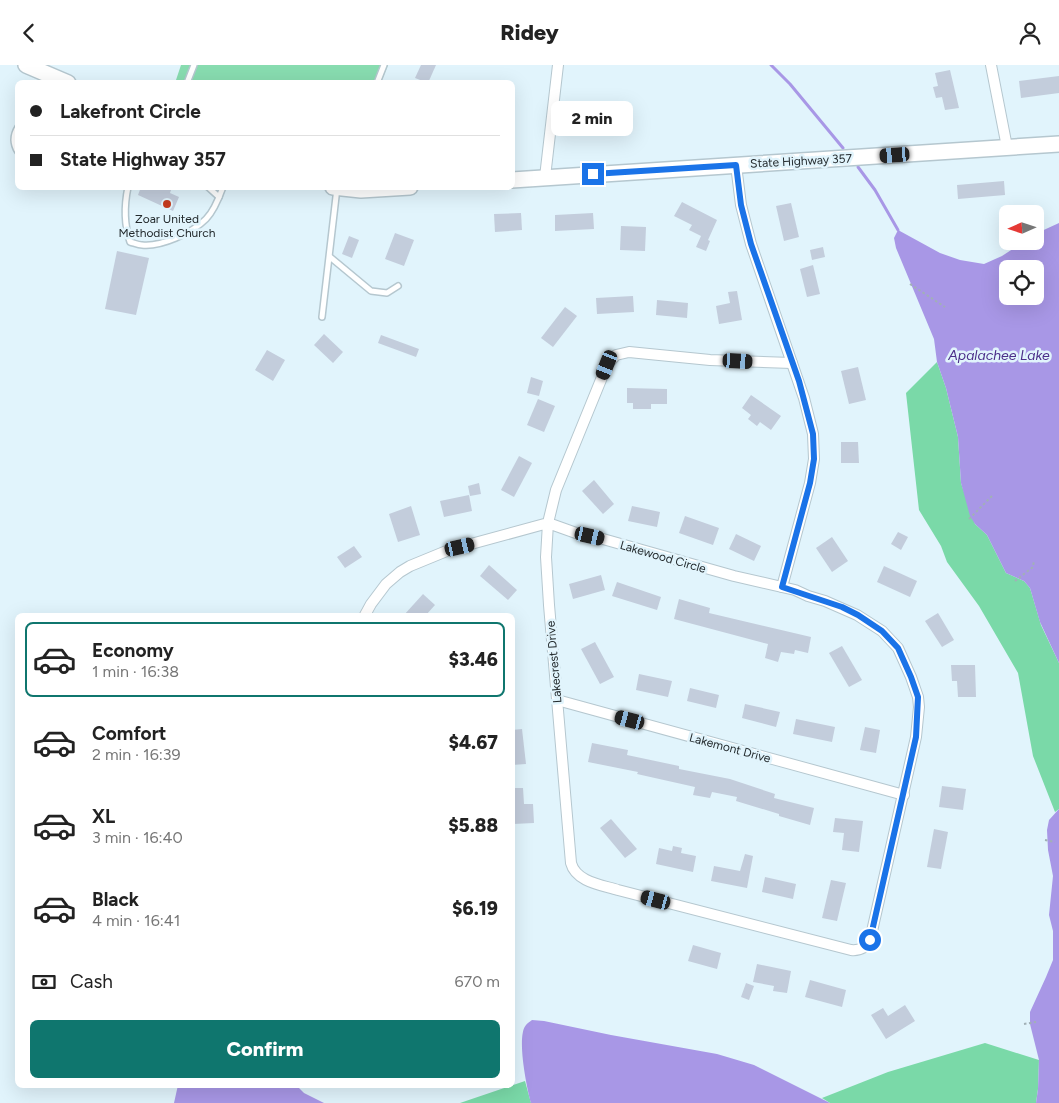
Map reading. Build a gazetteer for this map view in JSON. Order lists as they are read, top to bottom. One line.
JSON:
{"streets":{"main road":["State Highway 357"],"street":["Lakewood Circle","Lakecrest Drive","Lakemont Drive"]},"crossings":[["Lakewood Circle","Lakecrest Drive"],["Lakewood Circle","Lakemont Drive"],["Lakecrest Drive","Lakemont Drive"]],"water":["Apalachee Lake"],"places":["Zoar United Methodist Church"],"north":"left","page":{"header":"Ridey","banner":["Lakefront Circle","State Highway 357"],"bubble":"2 min","list":[{"name":"Economy","note":"1 min · 16:38","value":"$3.46"},{"name":"Comfort","note":"2 min · 16:39","value":"$4.67"},{"name":"XL","note":"3 min · 16:40","value":"$5.88"},{"name":"Black","note":"4 min · 16:41","value":"$6.19"}],"pay":["Cash","670 m"],"buttons":"Confirm"}}
